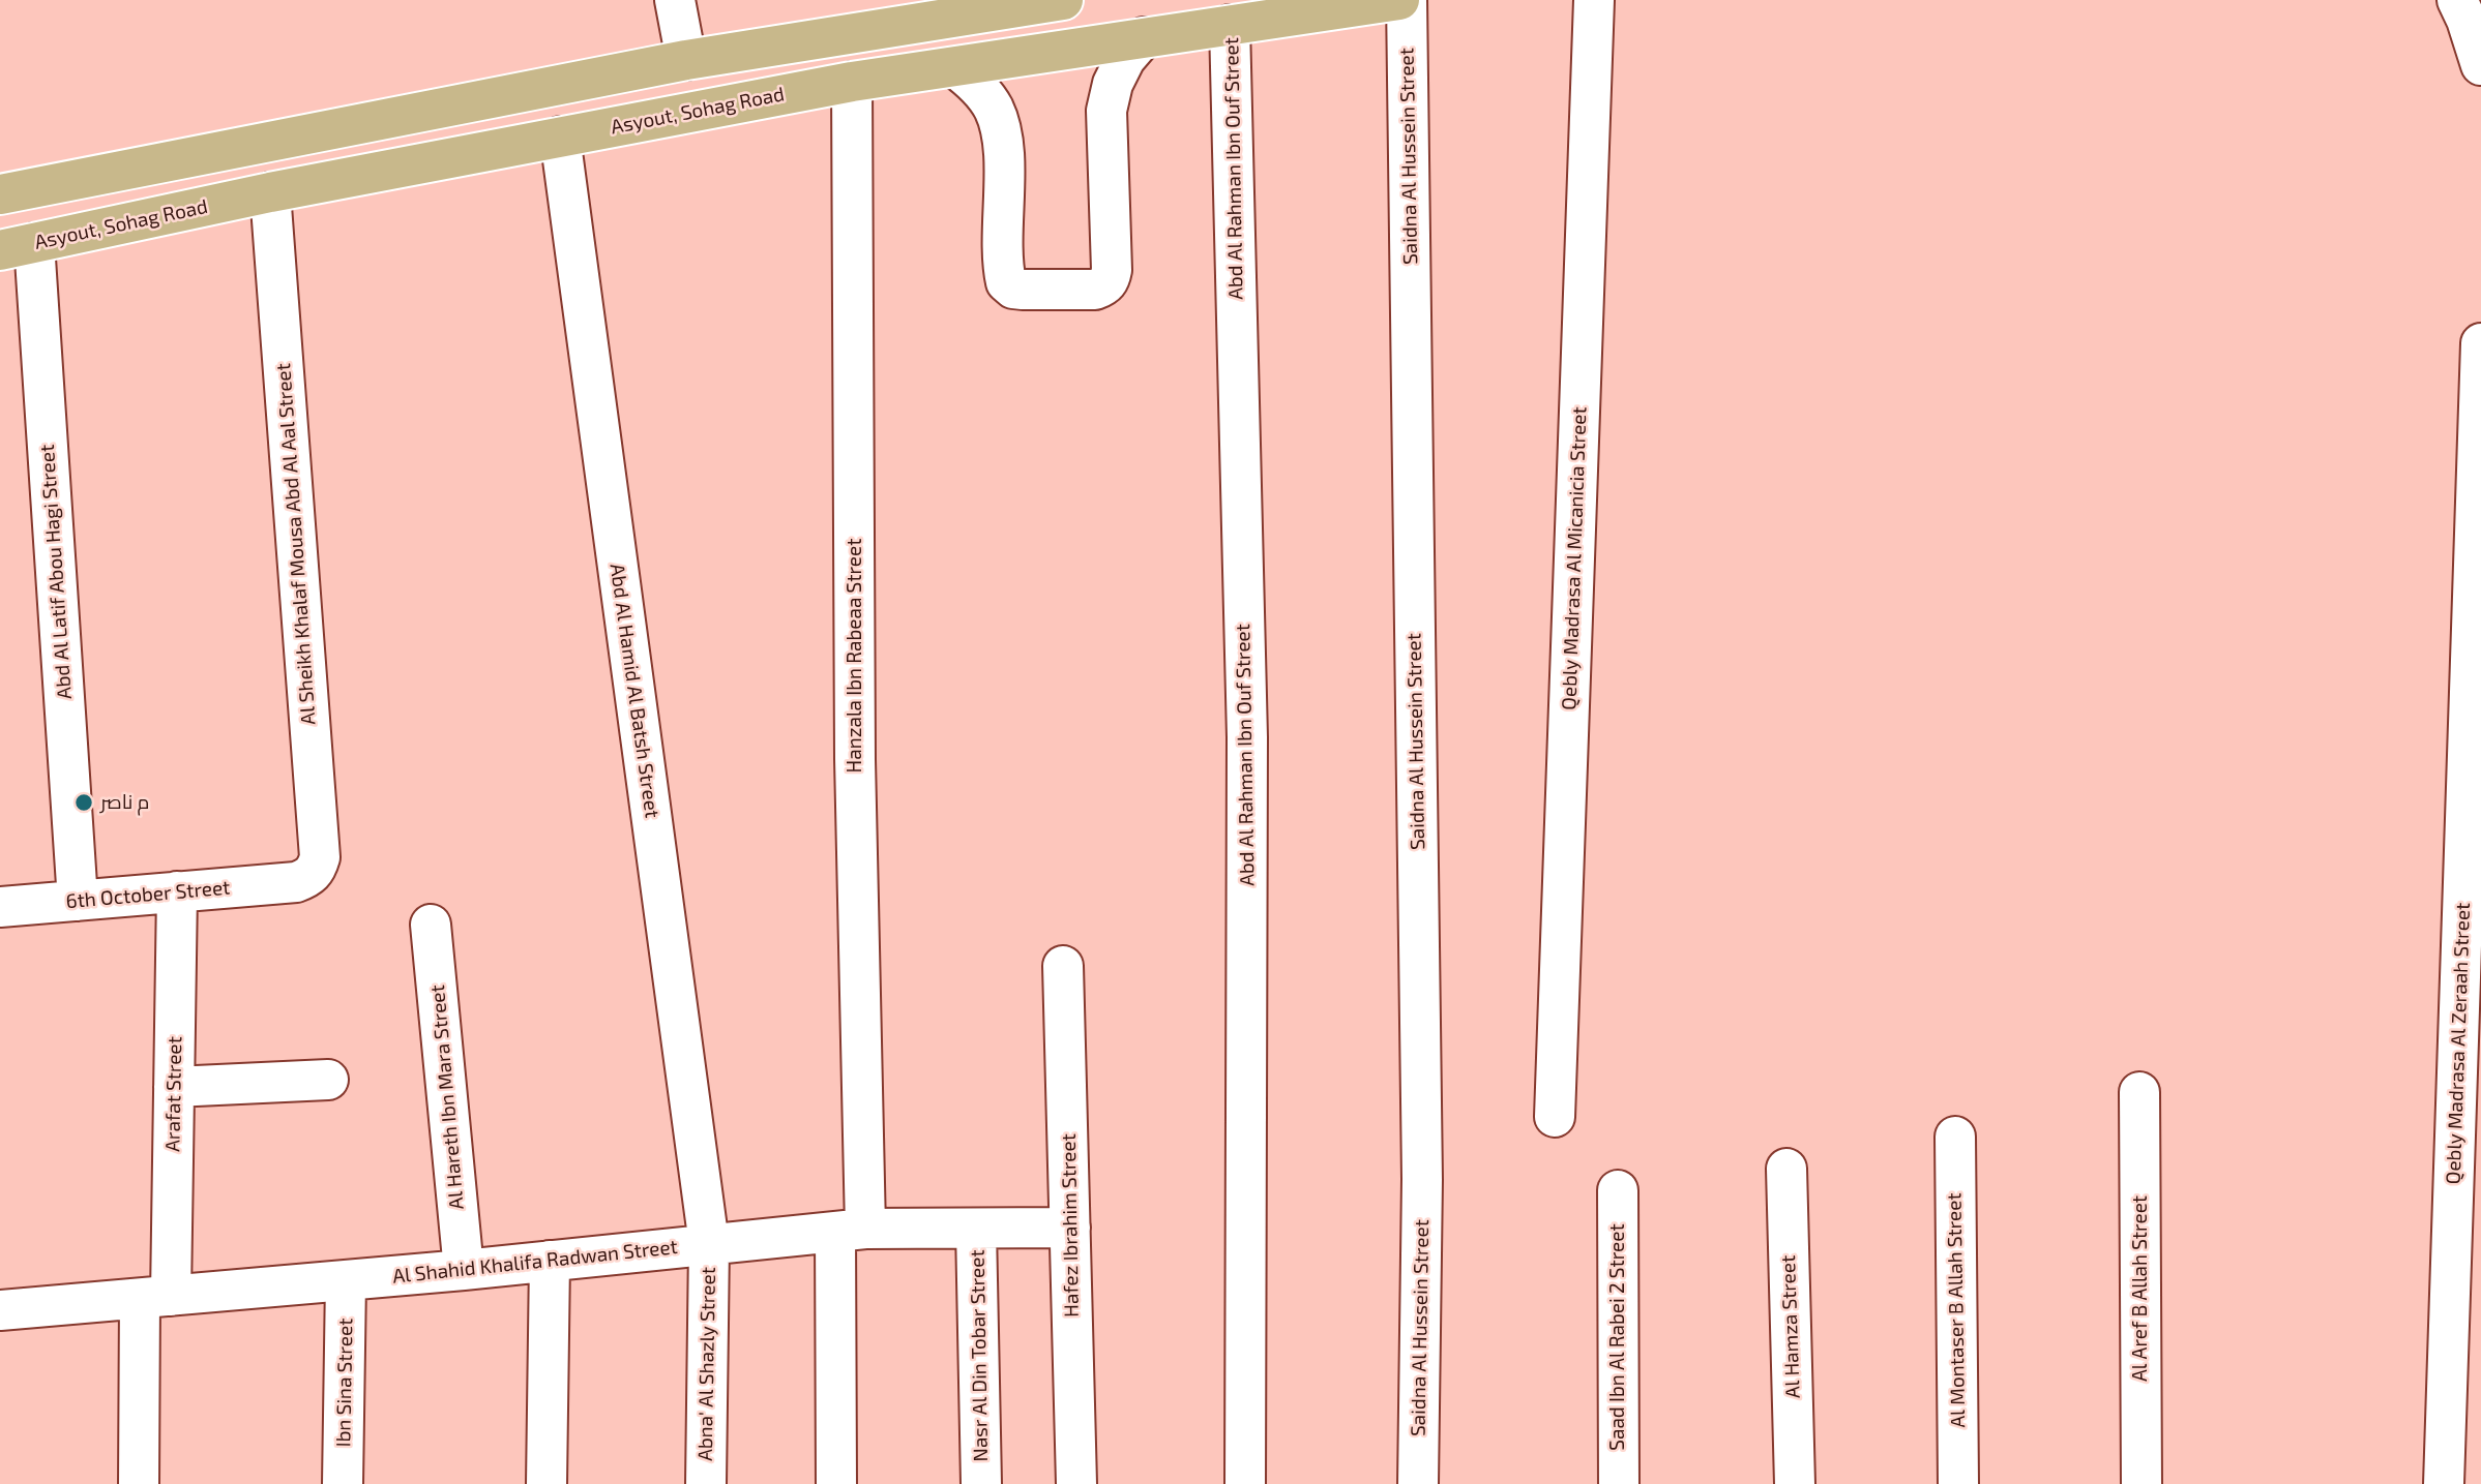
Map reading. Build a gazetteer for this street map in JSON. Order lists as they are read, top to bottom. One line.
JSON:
{"streets":{"main road":["Asyout, Sohag Road"],"street":["Saidna Al Hussein Street","Abd Al Rahman Ibn Ouf Street","Al Sheikh Khalaf Mousa Abd Al Aal Street","Qebly Madrasa Al Micanicia Street","Abd Al Latif Abou Hagi Street","Hanzala Ibn Rabeaa Street","Abd Al Hamid Al Batsh Street","6th October Street","Qebly Madrasa Al Zeraah Street","Arafat Street","Al Hareth Ibn Mara Street","Hafez Ibrahim Street","Al Shahid Khalifa Radwan Street","Al Aref B Allah Street","Al Montaser B Allah Street","Al Hamza Street","Saad Ibn Al Rabei 2 Street","Nasr Al Din Tobar Street","Abna' Al Shazly Street","Ibn Sina Street"]},"crossings":[["Asyout, Sohag Road","Abd Al Rahman Ibn Ouf Street"],["Asyout, Sohag Road","Al Sheikh Khalaf Mousa Abd Al Aal Street"],["Asyout, Sohag Road","Abd Al Latif Abou Hagi Street"],["Asyout, Sohag Road","Hanzala Ibn Rabeaa Street"],["Asyout, Sohag Road","Abd Al Hamid Al Batsh Street"],["Al Sheikh Khalaf Mousa Abd Al Aal Street","6th October Street"],["Abd Al Latif Abou Hagi Street","6th October Street"],["Hanzala Ibn Rabeaa Street","Al Shahid Khalifa Radwan Street"],["Abd Al Hamid Al Batsh Street","Al Shahid Khalifa Radwan Street"],["Abd Al Hamid Al Batsh Street","Abna' Al Shazly Street"],["6th October Street","Arafat Street"],["Arafat Street","Al Shahid Khalifa Radwan Street"],["Al Hareth Ibn Mara Street","Al Shahid Khalifa Radwan Street"],["Hafez Ibrahim Street","Al Shahid Khalifa Radwan Street"],["Al Shahid Khalifa Radwan Street","Nasr Al Din Tobar Street"],["Al Shahid Khalifa Radwan Street","Abna' Al Shazly Street"],["Al Shahid Khalifa Radwan Street","Ibn Sina Street"]],"places":["م ناصر"]}
